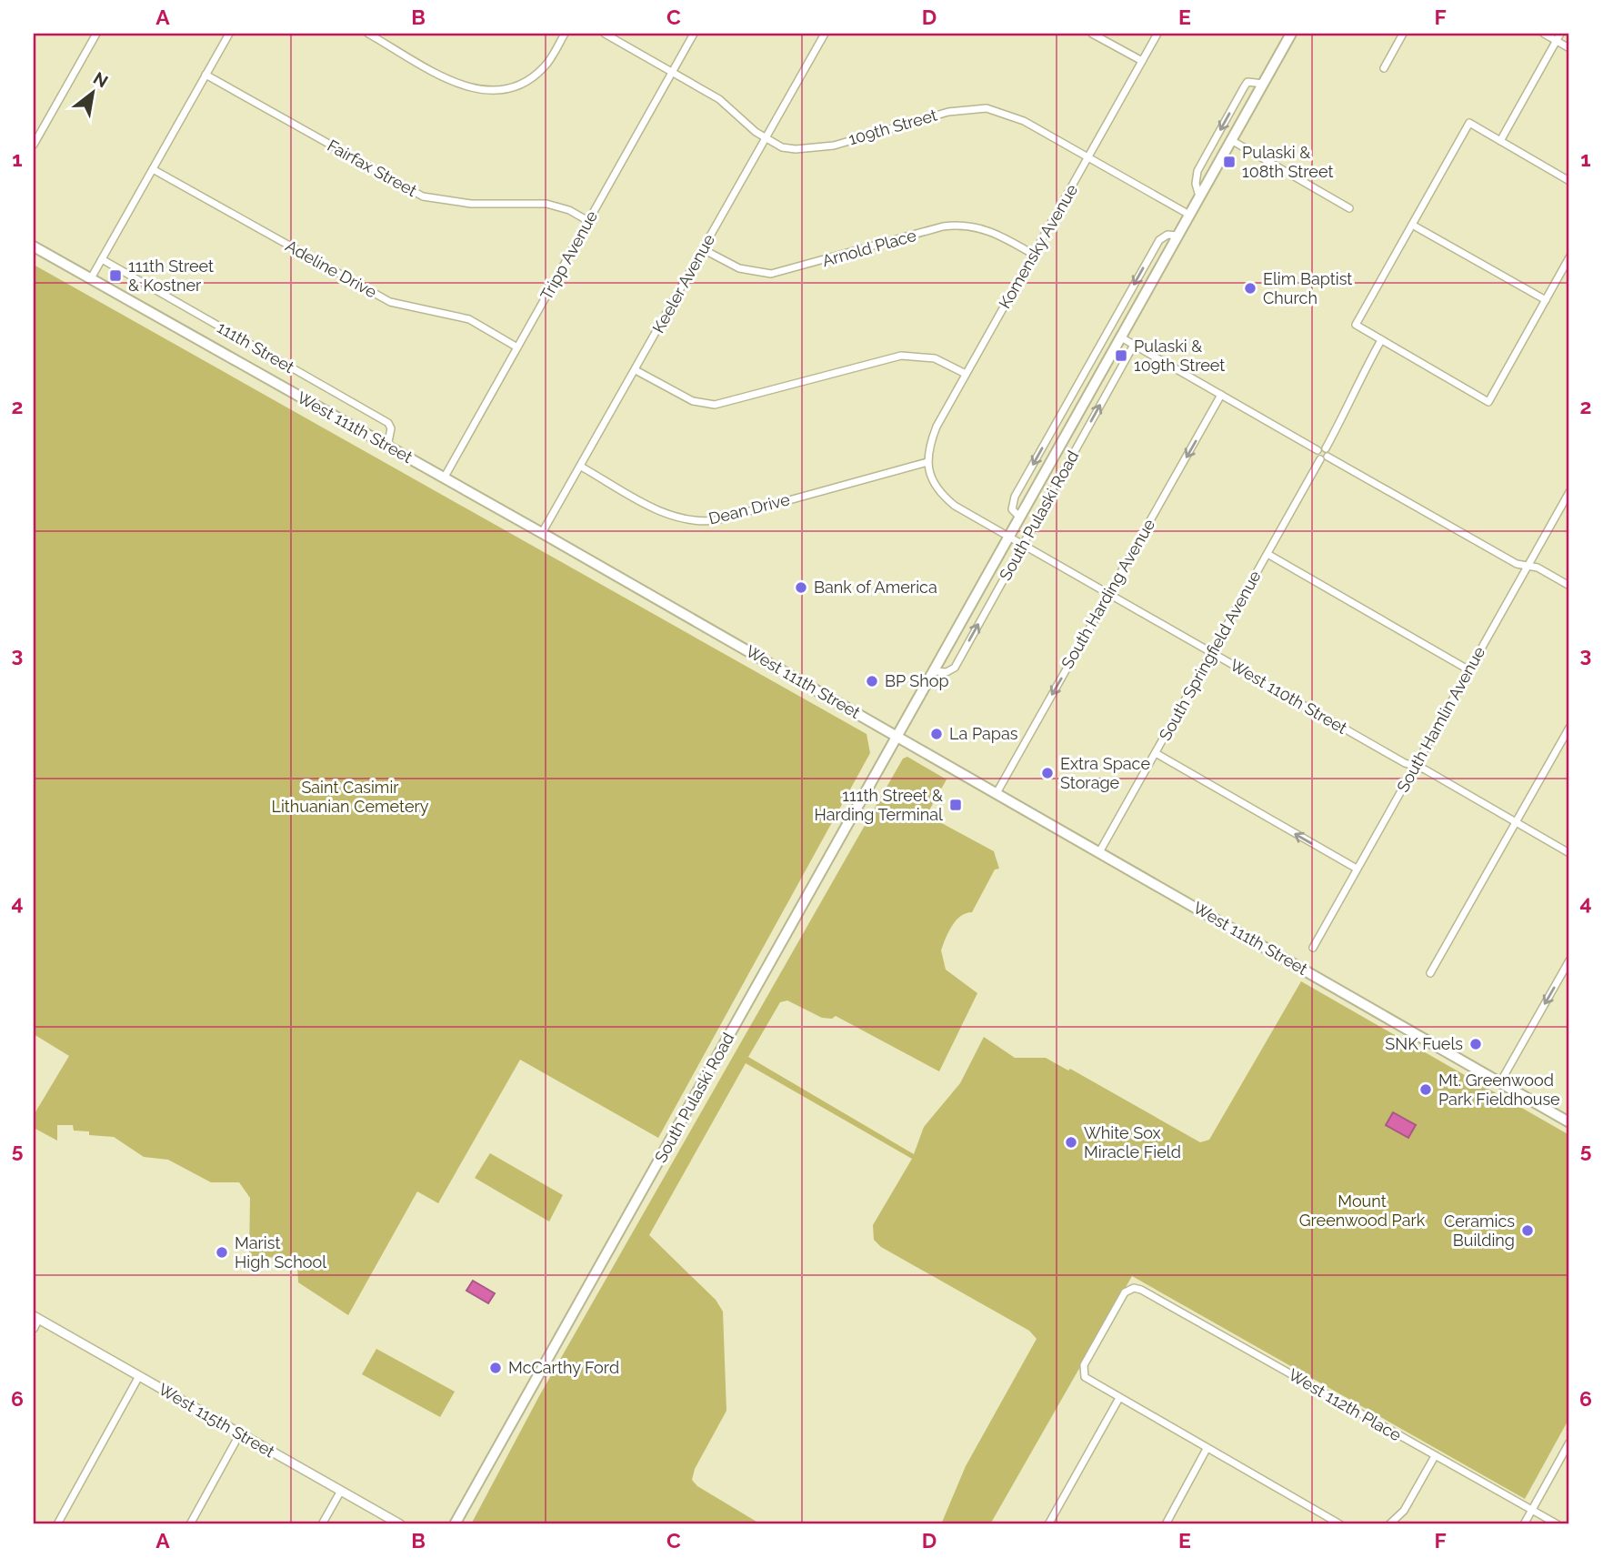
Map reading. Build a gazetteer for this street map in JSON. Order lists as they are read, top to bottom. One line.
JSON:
{"streets":{"main road":["West 111th Street","South Pulaski Road"],"street":["109th Street","Fairfax Street","Komensky Avenue","Arnold Place","Tripp Avenue","Adeline Drive","Keeler Avenue","111th Street","Dean Drive","South Harding Avenue","South Springfield Avenue","West 110th Street","South Hamlin Avenue","West 112th Place","West 115th Street"]},"crossings":[["109th Street","Komensky Avenue"],["109th Street","Tripp Avenue"],["109th Street","Keeler Avenue"],["109th Street","South Pulaski Road"],["Fairfax Street","Tripp Avenue"],["Komensky Avenue","Arnold Place"],["Komensky Avenue","Dean Drive"],["Komensky Avenue","West 110th Street"],["Arnold Place","Keeler Avenue"],["Tripp Avenue","Adeline Drive"],["Tripp Avenue","West 111th Street"],["Keeler Avenue","West 111th Street"],["Keeler Avenue","Dean Drive"],["111th Street","West 111th Street"],["West 111th Street","South Pulaski Road"],["West 111th Street","South Harding Avenue"],["West 111th Street","South Springfield Avenue"],["Dean Drive","West 110th Street"],["South Pulaski Road","West 110th Street"],["South Harding Avenue","West 110th Street"],["South Springfield Avenue","West 110th Street"],["West 110th Street","South Hamlin Avenue"]],"one_way":["South Harding Avenue"],"parks":["Saint Casimir Lithuanian Cemetery","Mount Greenwood Park"],"places":{"transit":["Pulaski & 108th Street","111th Street & Kostner","Pulaski & 109th Street","111th Street & Harding Terminal"],"other":["Elim Baptist Church","Bank of America","BP Shop","La Papas","Extra Space Storage","SNK Fuels","Mt. Greenwood Park Fieldhouse","White Sox Miracle Field","Ceramics Building","Marist High School","McCarthy Ford"]},"north":"top right","grid":{"columns":["A","B","C","D","E","F"],"rows":["1","2","3","4","5","6"]}}
